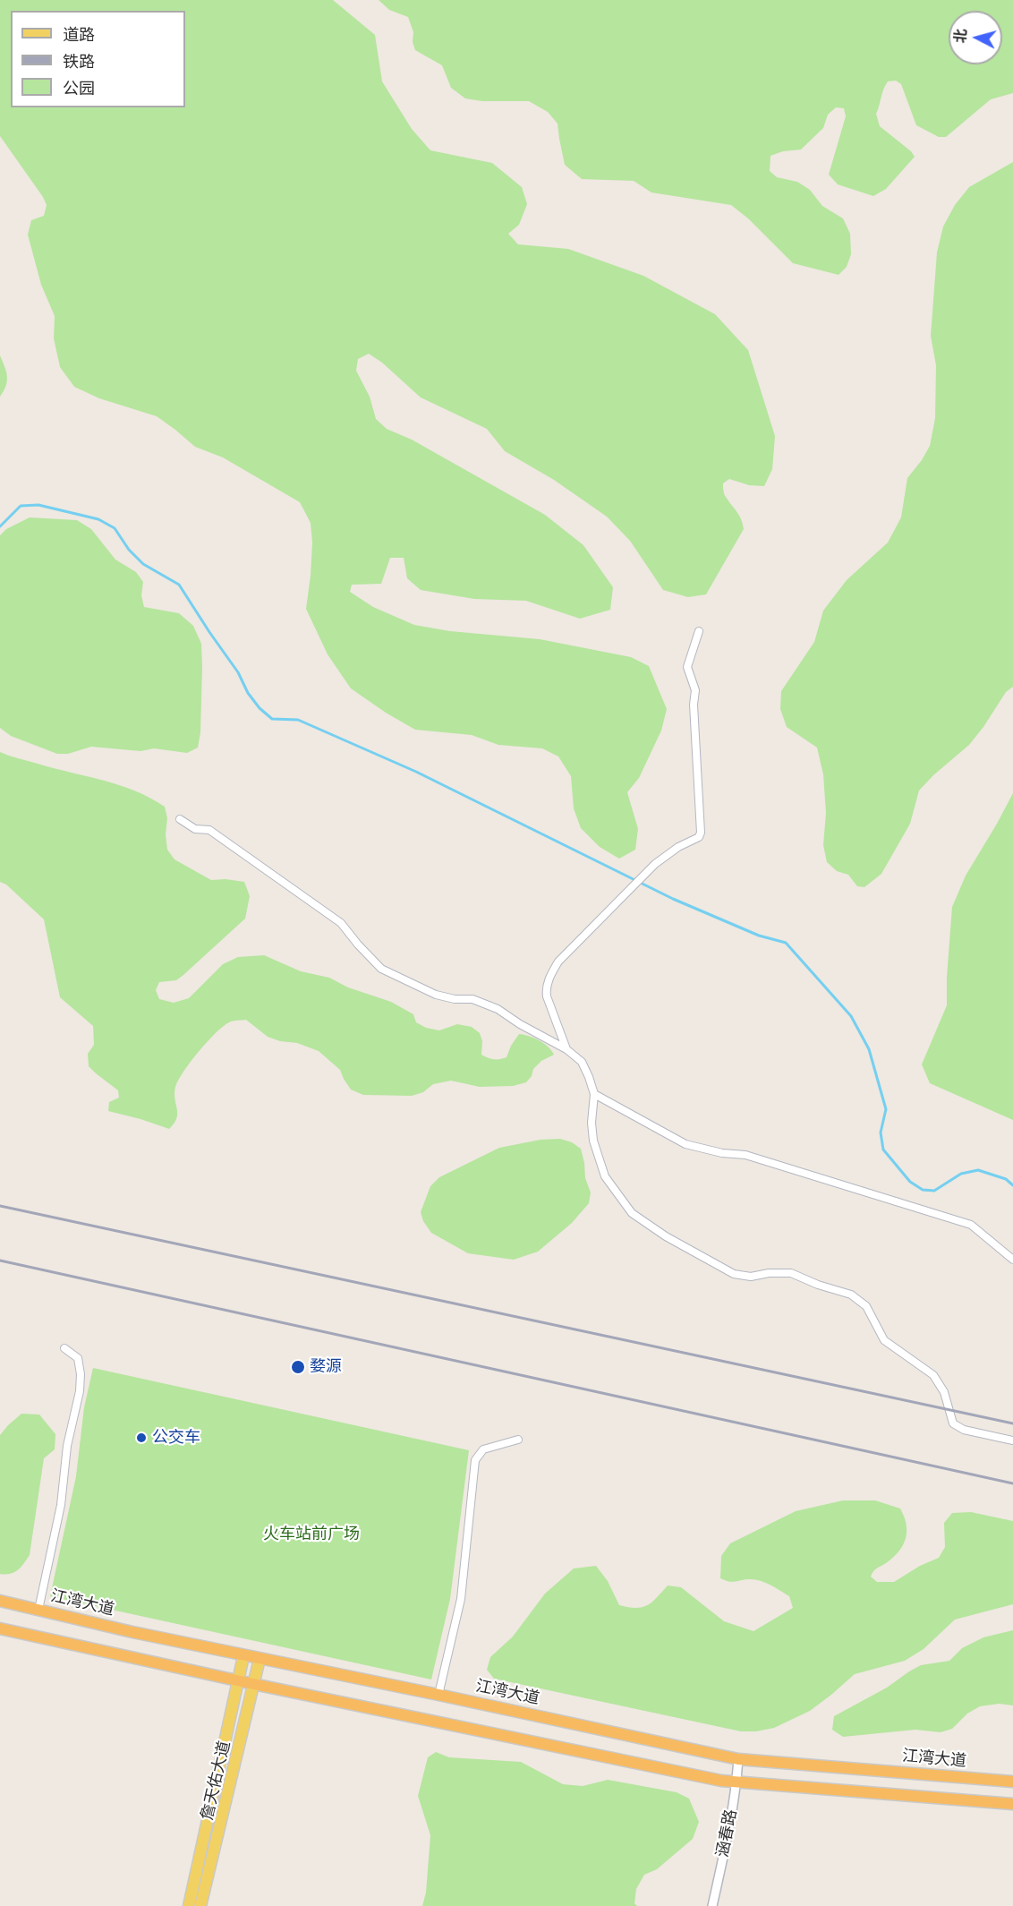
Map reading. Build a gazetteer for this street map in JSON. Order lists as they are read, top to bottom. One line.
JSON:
{"streets":{"highway":["江湾大道"],"main road":["詹天佑大道"],"street":["涵春路"]},"crossings":[["江湾大道","詹天佑大道"],["江湾大道","涵春路"]],"parks":["火车站前广场"],"places":["婺源","公交车"],"legend":["道路","铁路","公园"],"north":"left"}
